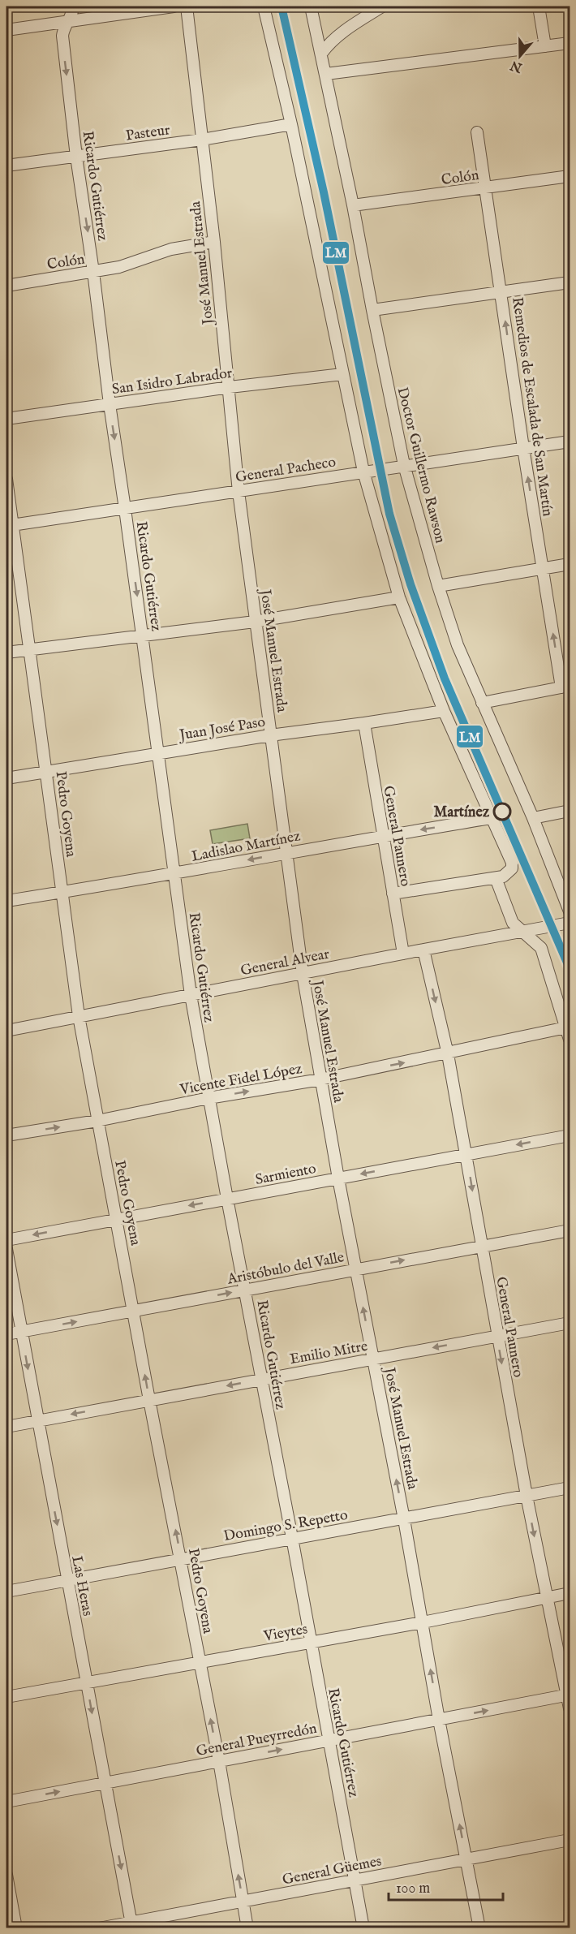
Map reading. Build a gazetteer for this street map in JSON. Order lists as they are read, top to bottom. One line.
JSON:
{"streets":{"street":["Pasteur","Colón","Ricardo Gutiérrez","José Manuel Estrada","San Isidro Labrador","Remedios de Escalada de San Martín","Doctor Guillermo Rawson","General Pacheco","Juan José Paso","Pedro Goyena","General Paunero","Ladislao Martínez","General Alvear","Vicente Fidel López","Sarmiento","Aristóbulo del Valle","Emilio Mitre","Domingo S. Repetto","Las Heras","Vieytes","General Pueyrredón","General Güemes"]},"crossings":[["Pasteur","Ricardo Gutiérrez"],["Pasteur","José Manuel Estrada"],["Colón","Ricardo Gutiérrez"],["Colón","José Manuel Estrada"],["Colón","Remedios de Escalada de San Martín"],["Colón","Doctor Guillermo Rawson"],["Ricardo Gutiérrez","San Isidro Labrador"],["Ricardo Gutiérrez","General Pacheco"],["Ricardo Gutiérrez","Juan José Paso"],["Ricardo Gutiérrez","Ladislao Martínez"],["Ricardo Gutiérrez","General Alvear"],["Ricardo Gutiérrez","Vicente Fidel López"],["Ricardo Gutiérrez","Sarmiento"],["Ricardo Gutiérrez","Aristóbulo del Valle"],["Ricardo Gutiérrez","Emilio Mitre"],["Ricardo Gutiérrez","Domingo S. Repetto"],["Ricardo Gutiérrez","Vieytes"],["Ricardo Gutiérrez","General Pueyrredón"],["Ricardo Gutiérrez","General Güemes"],["José Manuel Estrada","San Isidro Labrador"],["José Manuel Estrada","General Pacheco"],["José Manuel Estrada","Juan José Paso"],["José Manuel Estrada","Ladislao Martínez"],["José Manuel Estrada","General Alvear"],["José Manuel Estrada","Vicente Fidel López"],["José Manuel Estrada","Sarmiento"],["José Manuel Estrada","Aristóbulo del Valle"],["José Manuel Estrada","Emilio Mitre"],["José Manuel Estrada","Domingo S. Repetto"],["José Manuel Estrada","Vieytes"],["José Manuel Estrada","General Pueyrredón"],["José Manuel Estrada","General Güemes"],["Remedios de Escalada de San Martín","General Pacheco"],["Doctor Guillermo Rawson","General Pacheco"],["General Pacheco","Pedro Goyena"],["Juan José Paso","Pedro Goyena"],["Juan José Paso","General Paunero"],["Pedro Goyena","Ladislao Martínez"],["Pedro Goyena","General Alvear"],["Pedro Goyena","Vicente Fidel López"],["Pedro Goyena","Sarmiento"],["Pedro Goyena","Aristóbulo del Valle"],["Pedro Goyena","Emilio Mitre"],["Pedro Goyena","Domingo S. Repetto"],["Pedro Goyena","Vieytes"],["Pedro Goyena","General Pueyrredón"],["Pedro Goyena","General Güemes"],["General Paunero","Ladislao Martínez"],["General Paunero","General Alvear"],["General Paunero","Vicente Fidel López"],["General Paunero","Sarmiento"],["General Paunero","Aristóbulo del Valle"],["General Paunero","Emilio Mitre"],["General Paunero","Domingo S. Repetto"],["General Paunero","Vieytes"],["General Paunero","General Pueyrredón"],["Aristóbulo del Valle","Las Heras"],["Emilio Mitre","Las Heras"],["Domingo S. Repetto","Las Heras"],["Las Heras","Vieytes"],["Las Heras","General Pueyrredón"],["Las Heras","General Güemes"]],"one_way":["Remedios de Escalada de San Martín","General Paunero","Vicente Fidel López","Sarmiento","Aristóbulo del Valle","Emilio Mitre","Las Heras","General Pueyrredón"],"places":["Martínez"],"lines":["transit line LM"],"scale_bar":"100 m","north":"bottom"}
